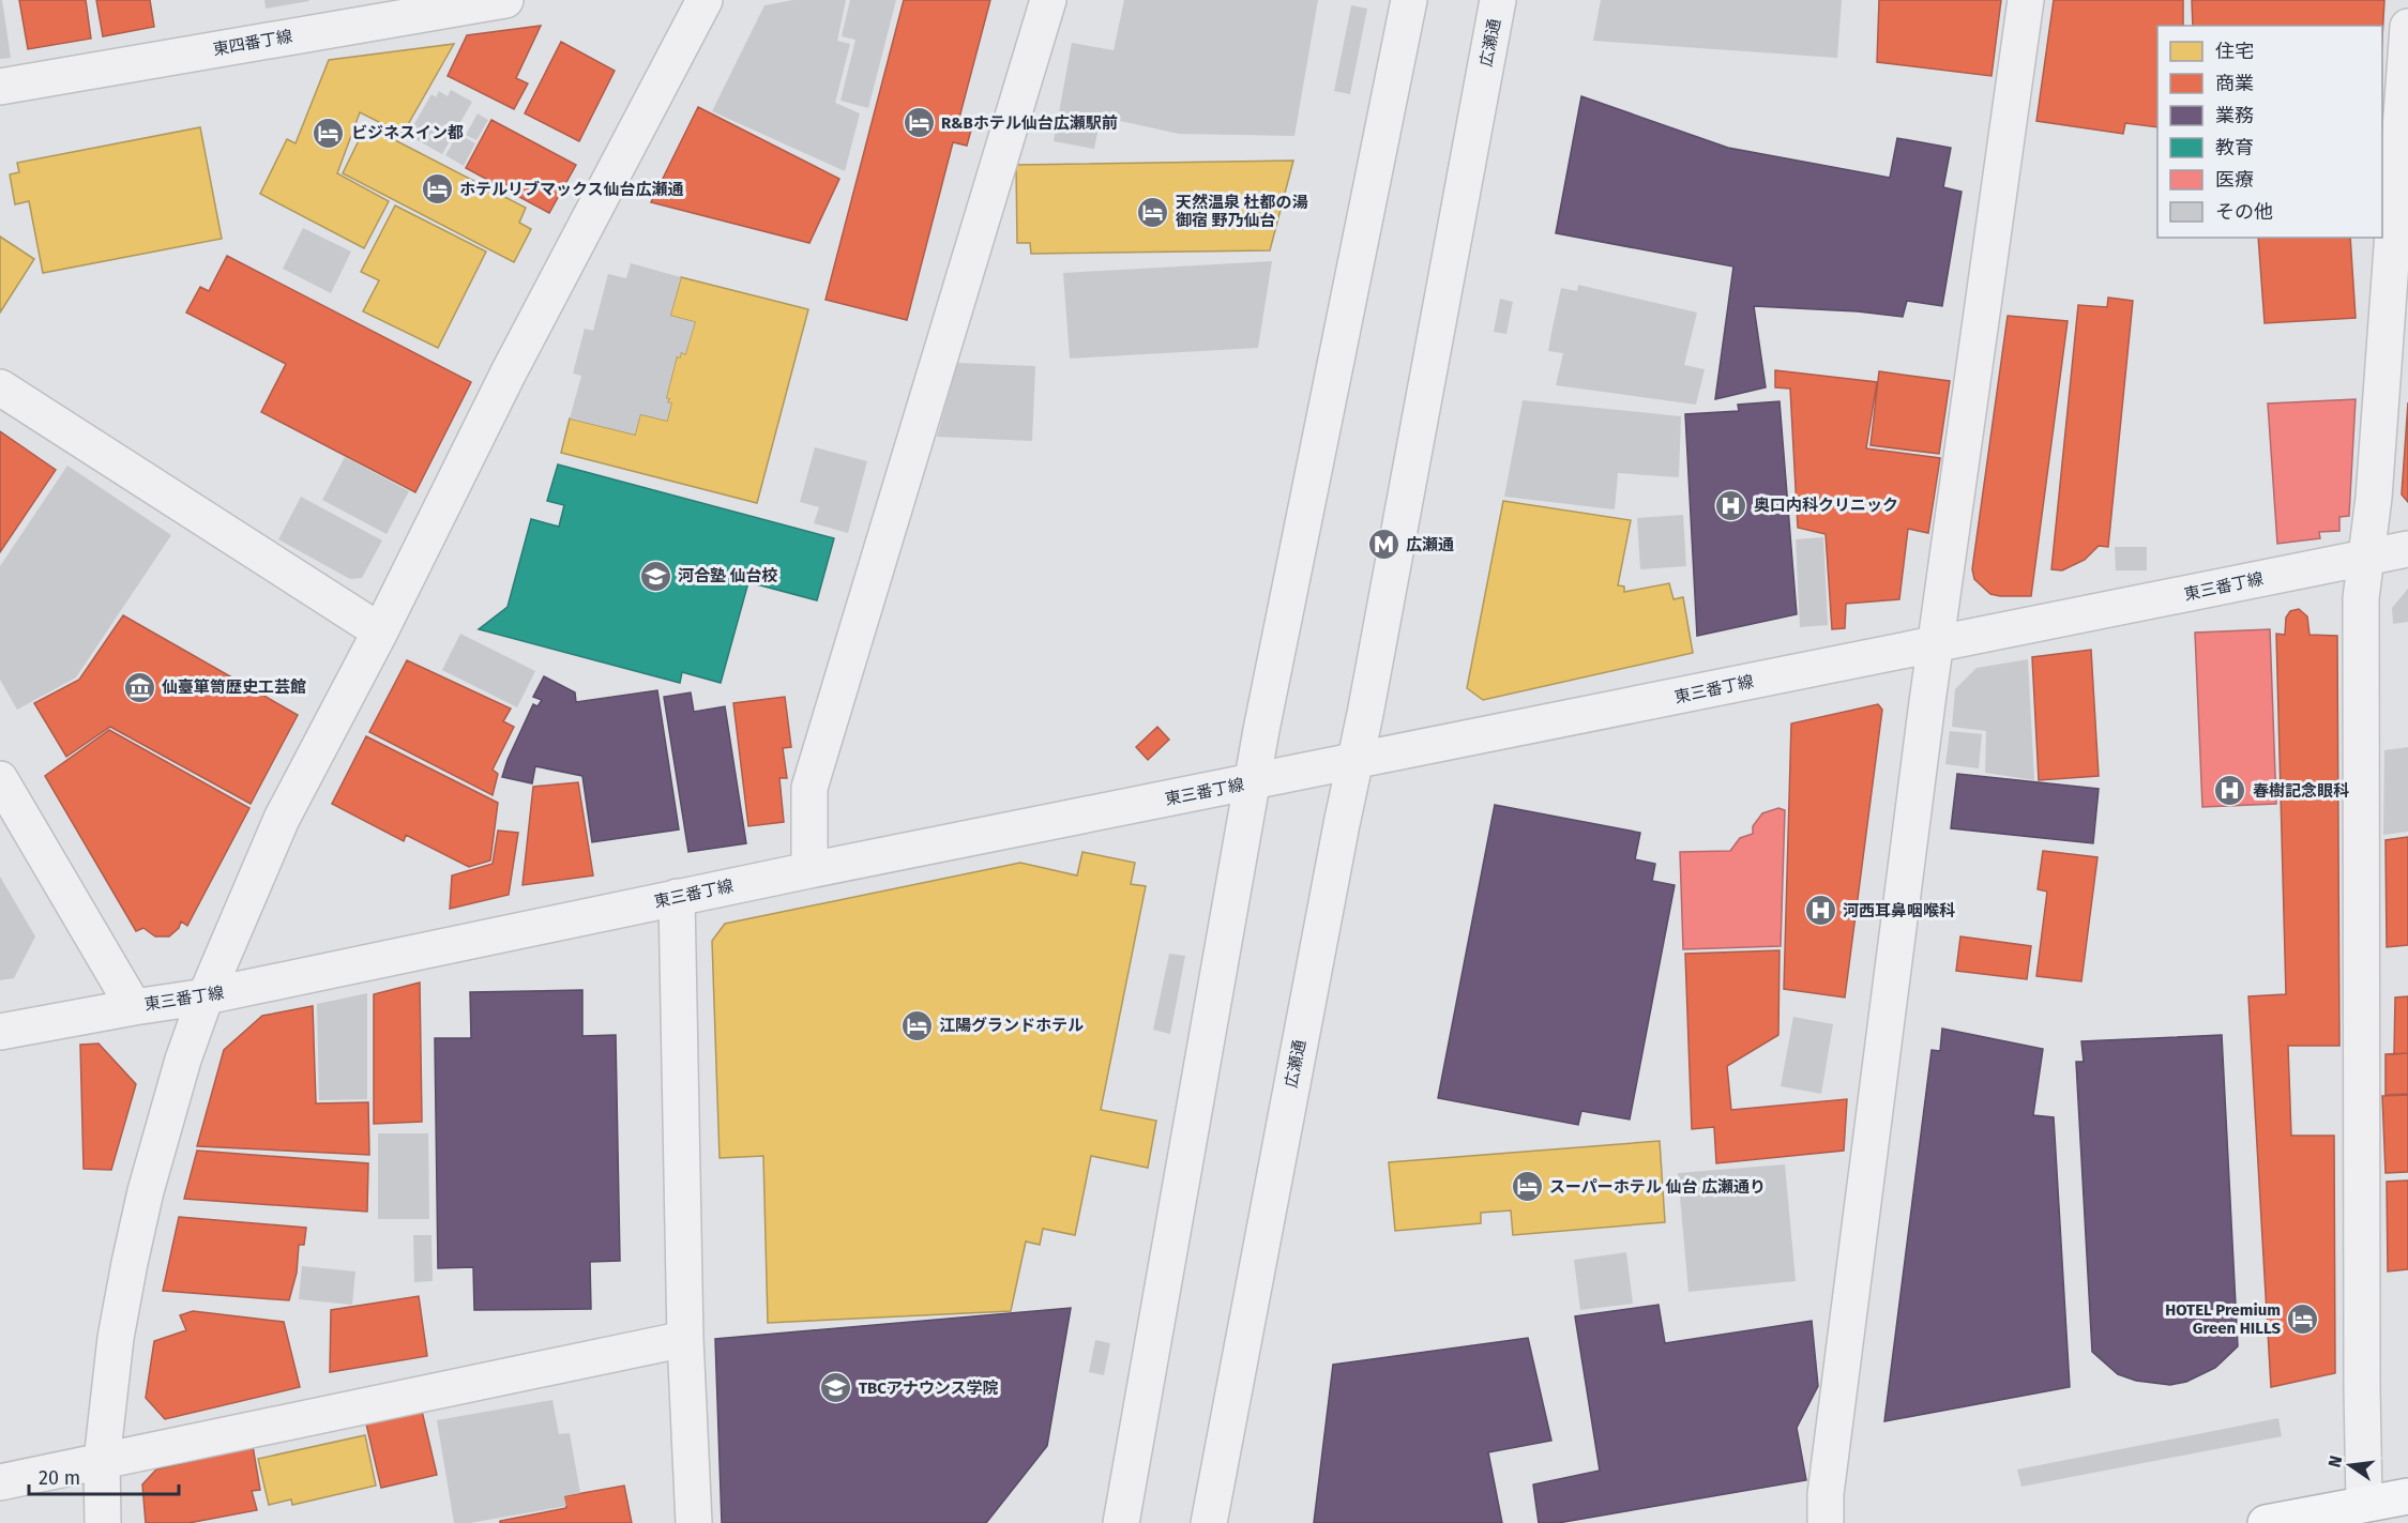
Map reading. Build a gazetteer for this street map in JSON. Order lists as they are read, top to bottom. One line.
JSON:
{"streets":{"street":["東四番丁線","広瀬通","東三番丁線"]},"crossings":[["広瀬通","東三番丁線"]],"places":{"hotel":["R&Bホテル仙台広瀬駅前","ビジネスイン都","ホテルリブマックス仙台広瀬通","天然温泉 杜都の湯 御宿 野乃仙台","江陽グランドホテル","スーパーホテル 仙台 広瀬通り","HOTEL Premium Green HILLS"],"hospital":["奥口内科クリニック","春樹記念眼科","河西耳鼻咽喉科"],"metro station":["広瀬通"],"school or university":["河合塾 仙台校","TBCアナウンス学院"],"museum":["仙臺箪笥歴史工芸館"]},"legend":["住宅","商業","業務","教育","医療","その他"],"scale_bar":"20 m","north":"left"}
